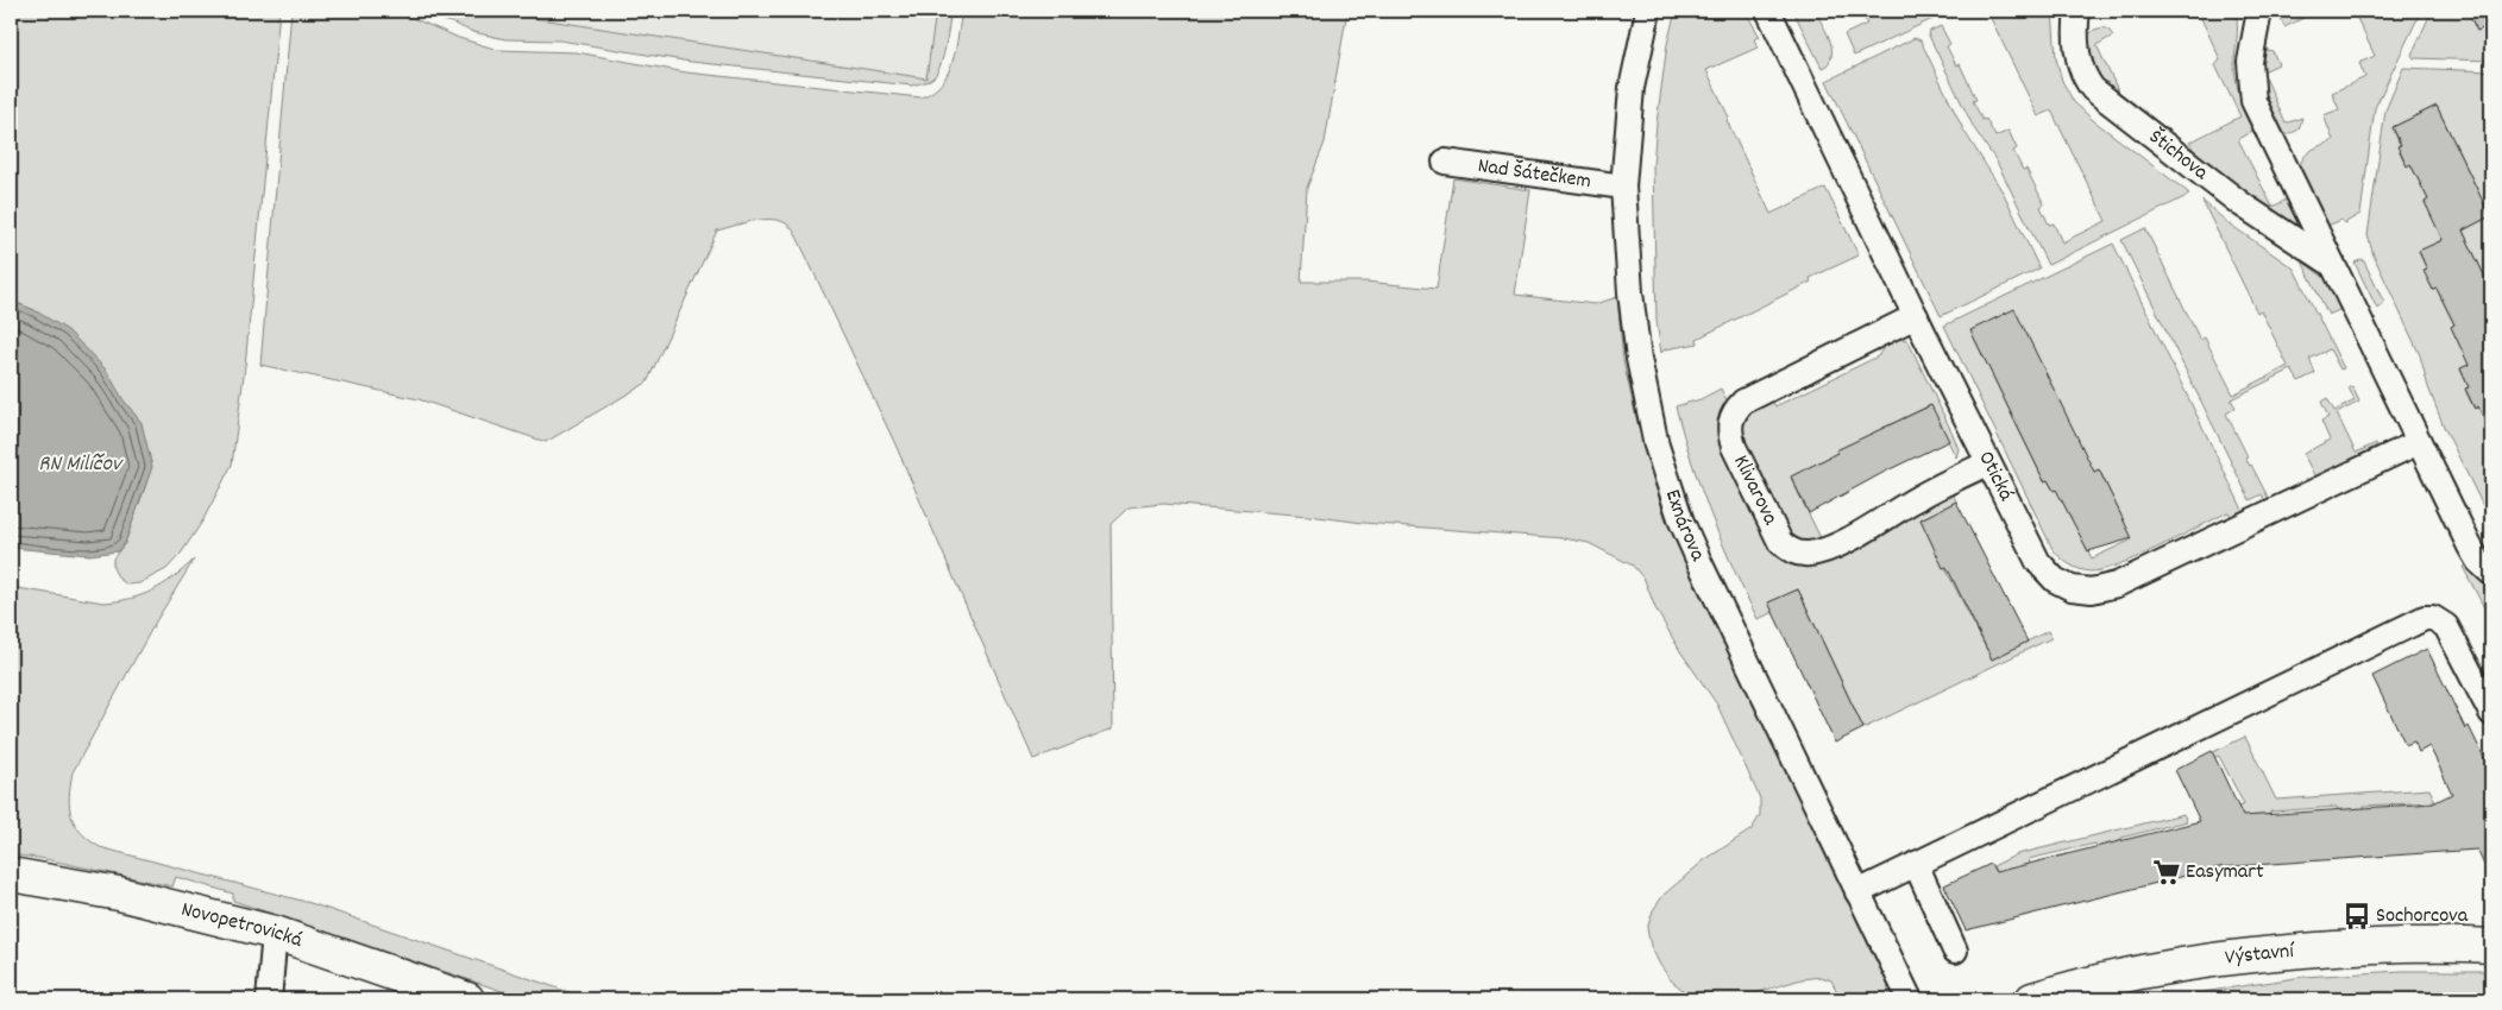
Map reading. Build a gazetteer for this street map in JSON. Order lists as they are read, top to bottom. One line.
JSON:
{"streets":{"main road":["Novopetrovická","Výstavní"],"street":["Štichova","Nad Šátečkem","Otická","Klivarova","Exnárova"]},"crossings":[["Nad Šátečkem","Exnárova"],["Otická","Klivarova"]],"water":["RN Milíčov"],"places":{"supermarket":["Easymart"],"bus stop":["Sochorcova"]}}
